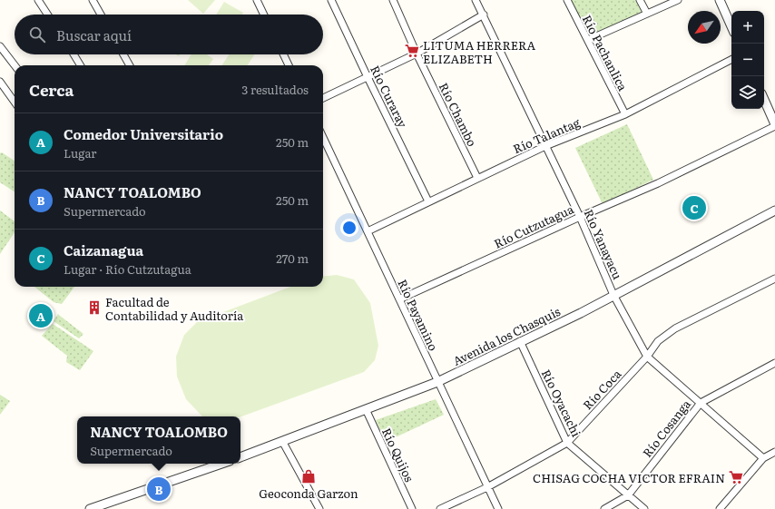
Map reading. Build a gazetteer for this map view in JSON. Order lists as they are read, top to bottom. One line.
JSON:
{"streets":{"street":["Río Pachanlica","Río Curaray","Río Chambo","Río Talantag","Río Cutzutagua","Río Yanayacu","Río Payamino","Avenida los Chasquis","Río Coca","Río Oyacachi","Río Cosanga","Río Quijos"]},"crossings":[["Río Pachanlica","Río Talantag"],["Río Curaray","Río Talantag"],["Río Chambo","Río Talantag"],["Río Talantag","Río Yanayacu"],["Río Talantag","Río Payamino"],["Río Cutzutagua","Río Yanayacu"],["Río Cutzutagua","Río Payamino"],["Río Yanayacu","Avenida los Chasquis"],["Río Yanayacu","Río Coca"],["Río Yanayacu","Río Cosanga"],["Río Payamino","Avenida los Chasquis"],["Río Payamino","Río Coca"],["Avenida los Chasquis","Río Oyacachi"],["Avenida los Chasquis","Río Quijos"],["Río Coca","Río Oyacachi"],["Río Oyacachi","Río Cosanga"]],"places":{"supermarket":["LITUMA HERRERA ELIZABETH","CHISAG COCHA VICTOR EFRAIN"],"building":["Facultad de Contabilidad y Auditoría"],"shop":["Geoconda Garzon"]},"north":"bottom left","page":{"map_buttons":["+","−"],"search":"Buscar aquí","heading":["Cerca","3 resultados"],"list":[{"mark":"A","name":"Comedor Universitario","note":"Lugar","value":"250 m"},{"mark":"B","name":"NANCY TOALOMBO","note":"Supermercado","value":"250 m"},{"mark":"C","name":"Caizanagua","note":"Lugar · Río Cutzutagua","value":"270 m"}],"pins":["C","A","B"],"popup":["NANCY TOALOMBO","Supermercado"]}}
